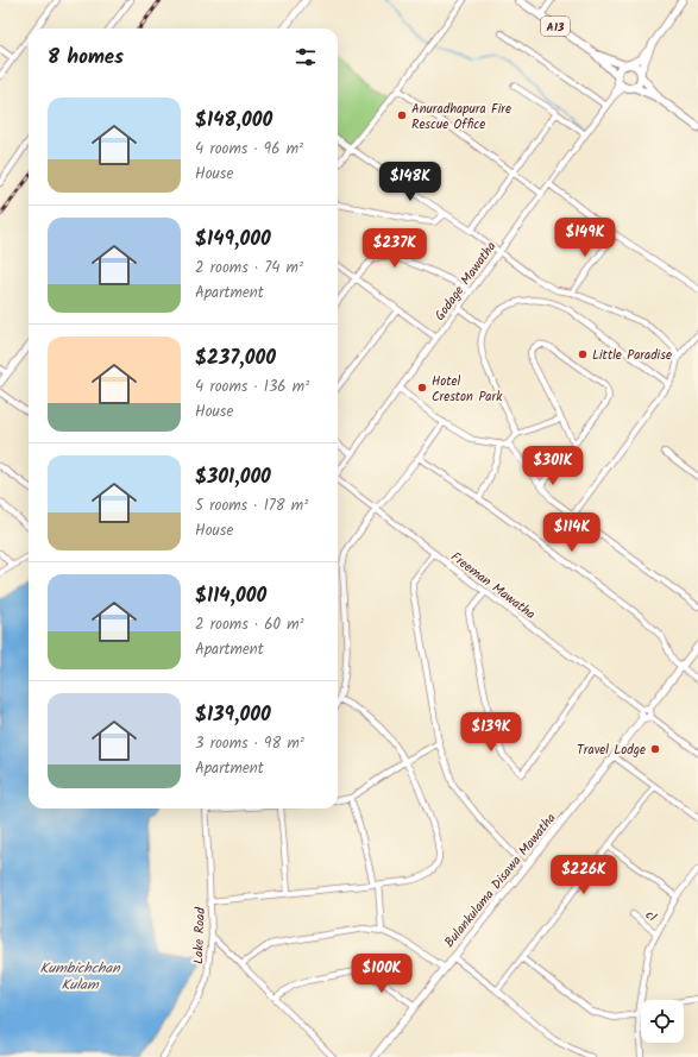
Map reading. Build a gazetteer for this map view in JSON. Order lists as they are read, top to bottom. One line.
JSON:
{"streets":{"highway":["A13"],"main road":["Bulankulama Disawa Mawatha"],"street":["Godage Mawatha","Freeman Mawatha","c1","Lake Road"]},"crossings":[["A13","Godage Mawatha"],["Freeman Mawatha","Bulankulama Disawa Mawatha"]],"water":["Kumbichchan Kulam"],"places":["Anuradhapura Fire Rescue Office","Little Paradise","Hotel Creston Park","Travel Lodge"],"page":{"heading":"8 homes","list":[{"name":"$148,000","note":"4 rooms · 96 m² · House"},{"name":"$149,000","note":"2 rooms · 74 m² · Apartment"},{"name":"$237,000","note":"4 rooms · 136 m² · House"},{"name":"$301,000","note":"5 rooms · 178 m² · House"},{"name":"$114,000","note":"2 rooms · 60 m² · Apartment"},{"name":"$139,000","note":"3 rooms · 98 m² · Apartment"}],"price":["$148K","$149K","$237K","$301K","$114K","$139K","$226K","$100K"]}}
